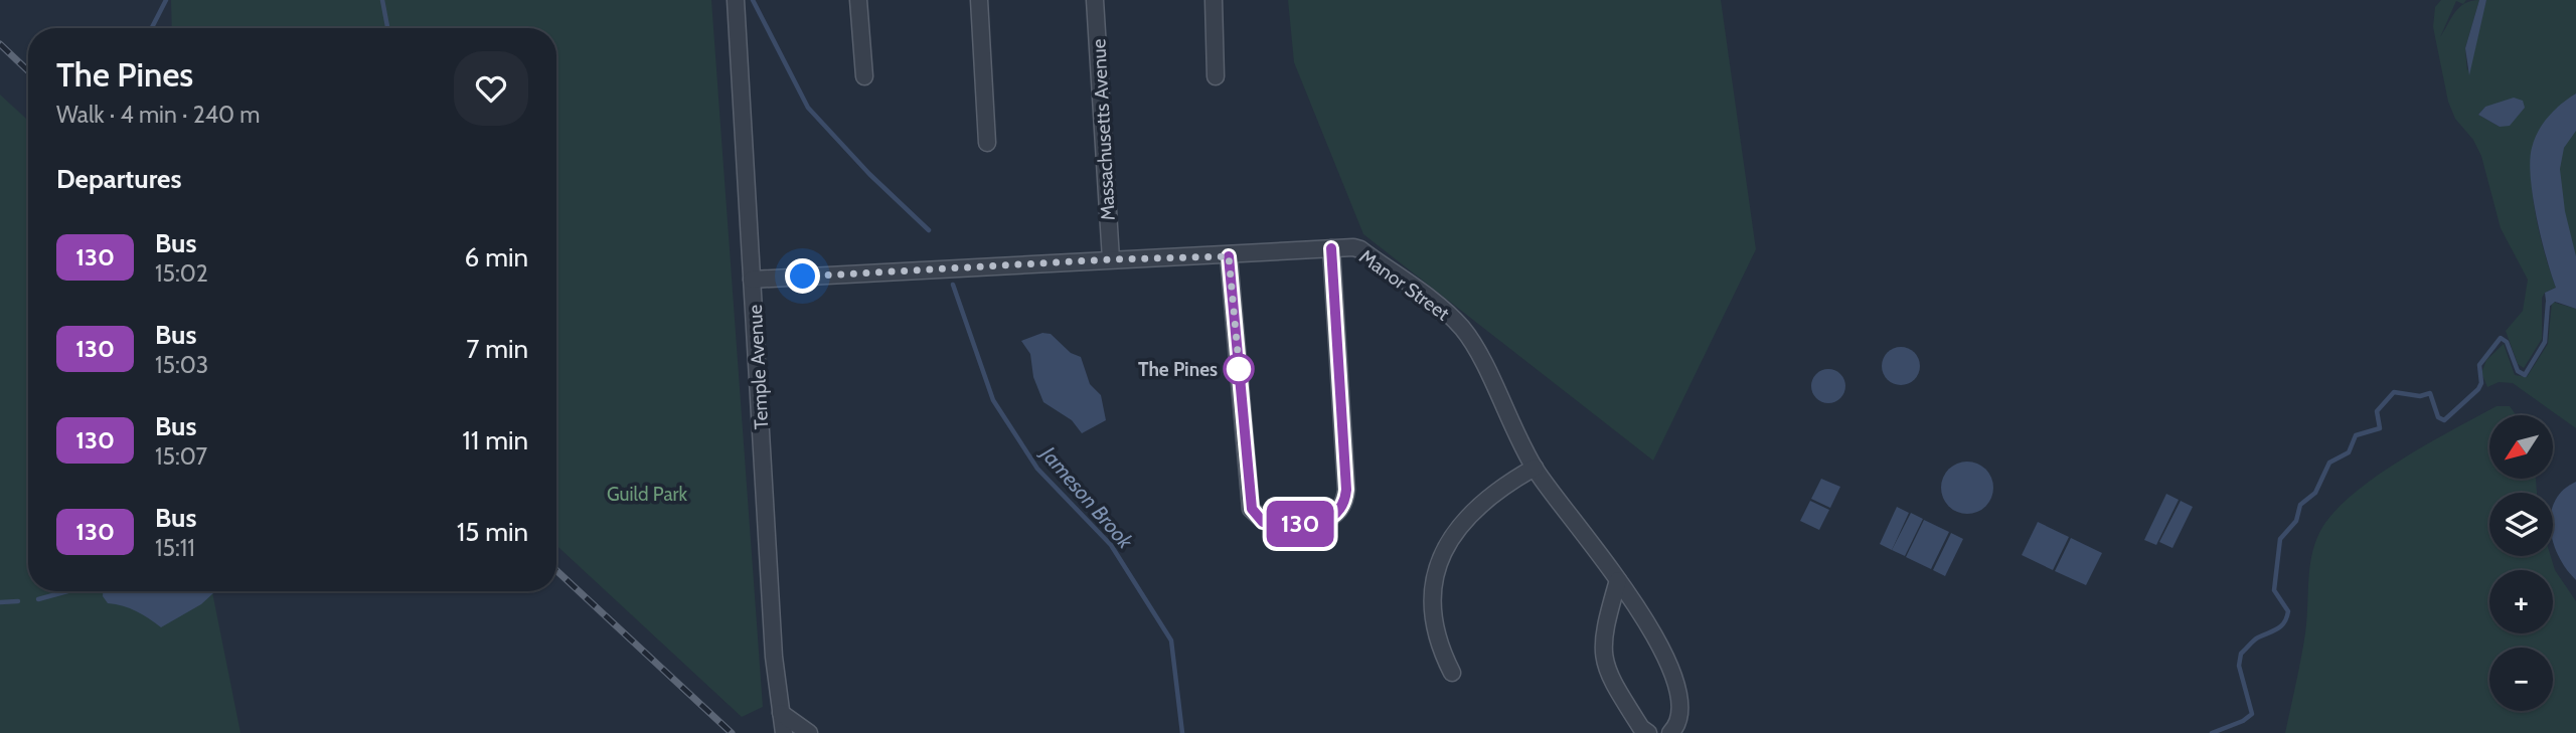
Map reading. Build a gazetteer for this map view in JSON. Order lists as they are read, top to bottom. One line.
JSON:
{"streets":{"street":["Massachusetts Avenue","Manor Street","Temple Avenue"]},"crossings":[["Massachusetts Avenue","Manor Street"],["Manor Street","Temple Avenue"]],"water":["Jameson Brook"],"parks":["Guild Park"],"places":["The Pines"],"lines":["bus line 130"],"north":"bottom left","page":{"on_map":"130","heading":[["The Pines","Walk · 4 min · 240 m"],"Departures"],"list":[{"mark":"130","name":"Bus","note":"15:02","value":"6 min"},{"mark":"130","name":"Bus","note":"15:03","value":"7 min"},{"mark":"130","name":"Bus","note":"15:07","value":"11 min"},{"mark":"130","name":"Bus","note":"15:11","value":"15 min"}],"map_buttons":["+","−"]}}
